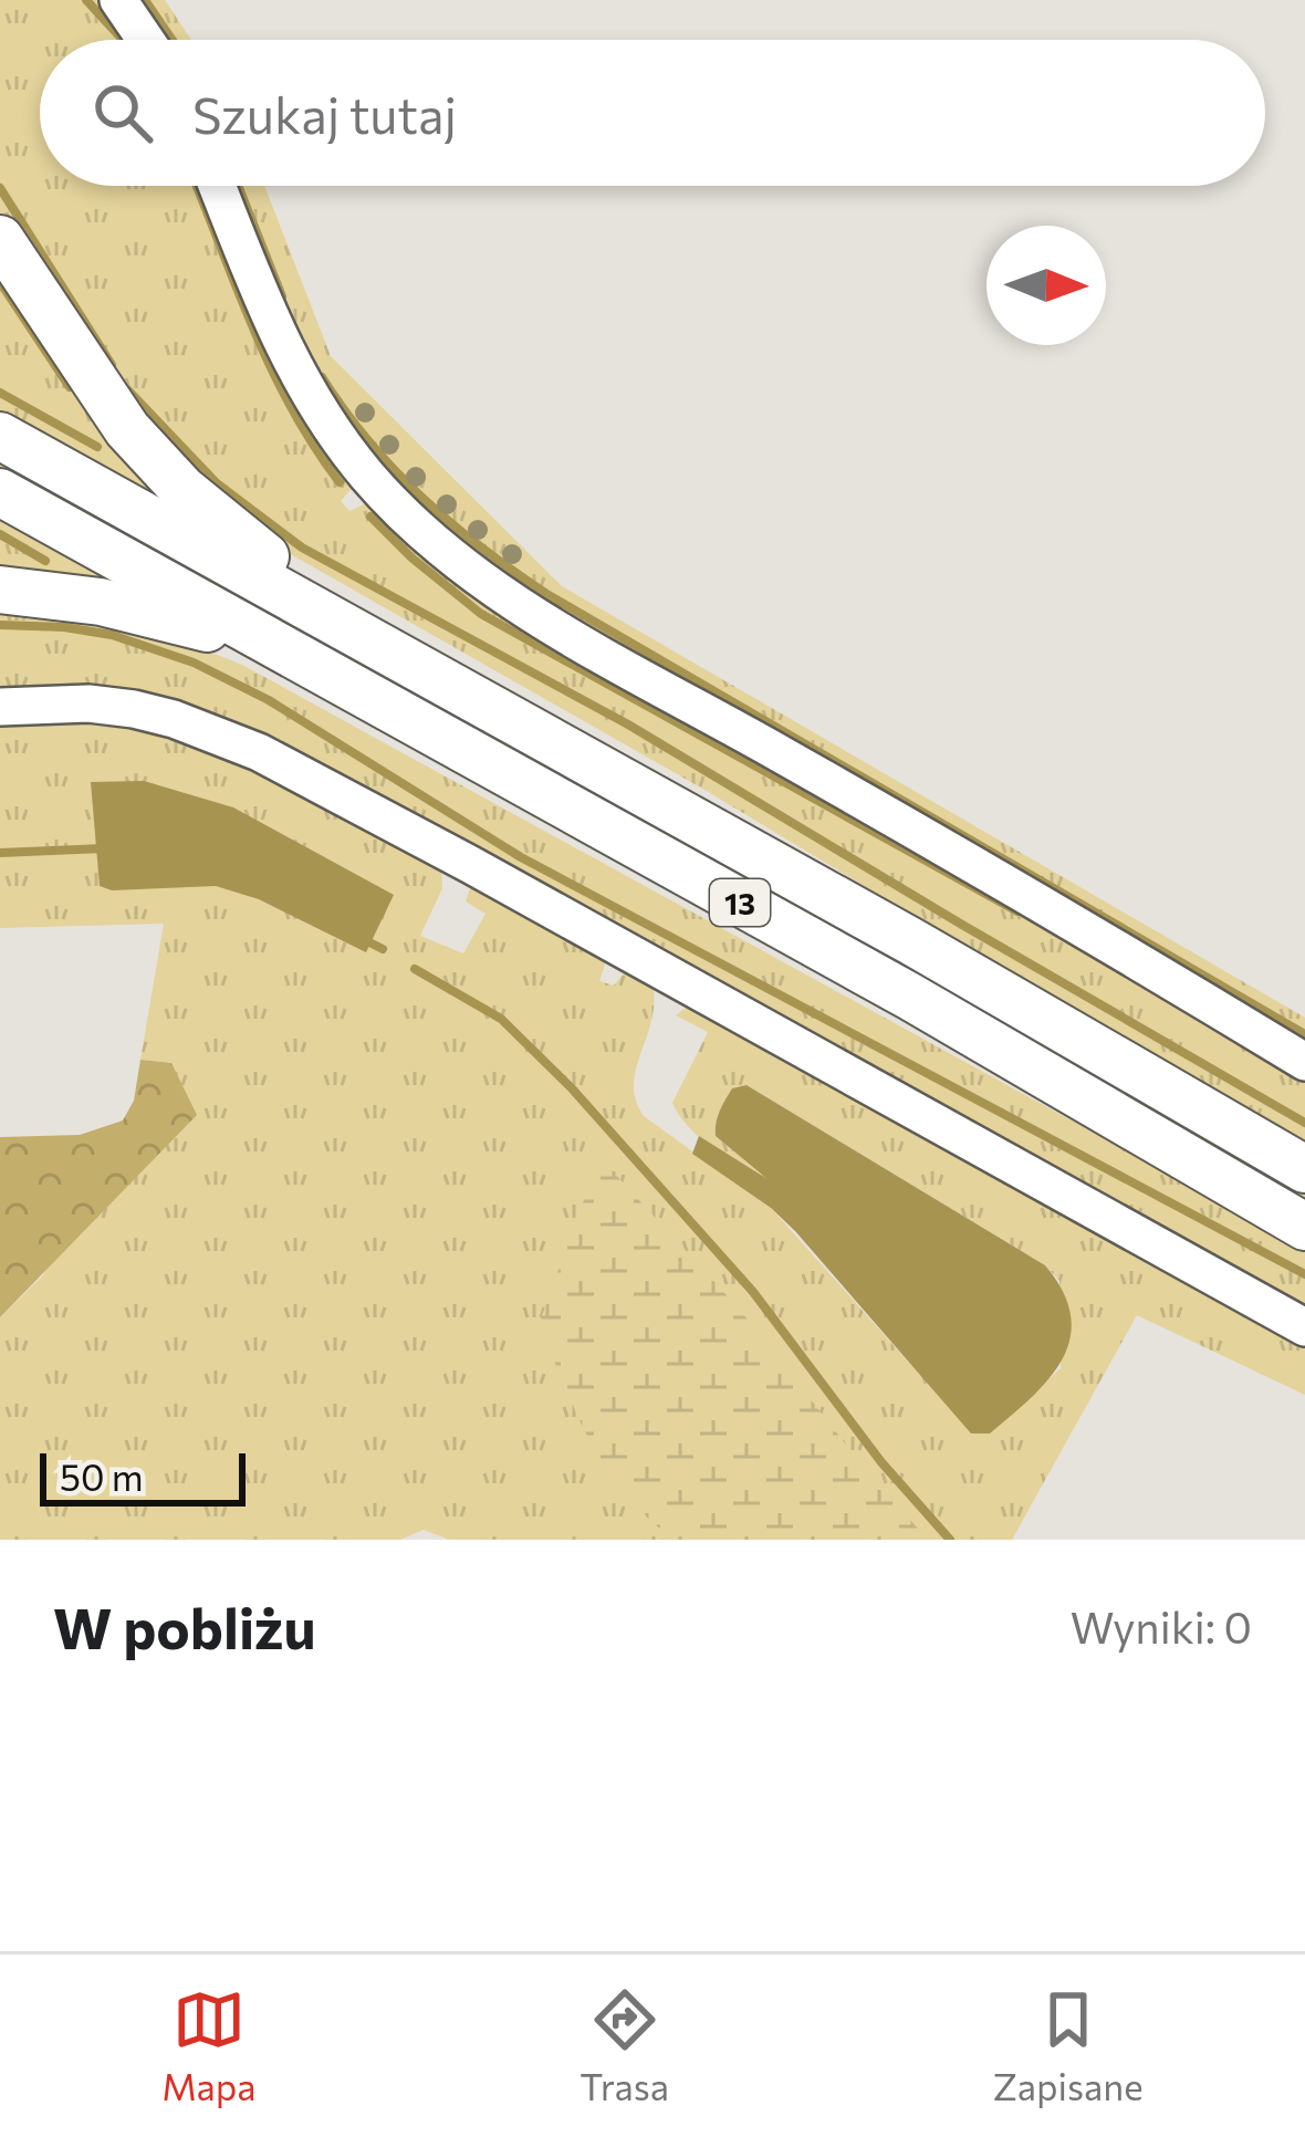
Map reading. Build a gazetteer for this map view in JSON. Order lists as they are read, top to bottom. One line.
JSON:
{"streets":{"main road":["13"]},"scale_bar":"50 m","north":"right","page":{"search":"Szukaj tutaj","scale":"50 m","heading":["W pobliżu","Wyniki: 0"],"nav":["Mapa","Trasa","Zapisane"]}}
